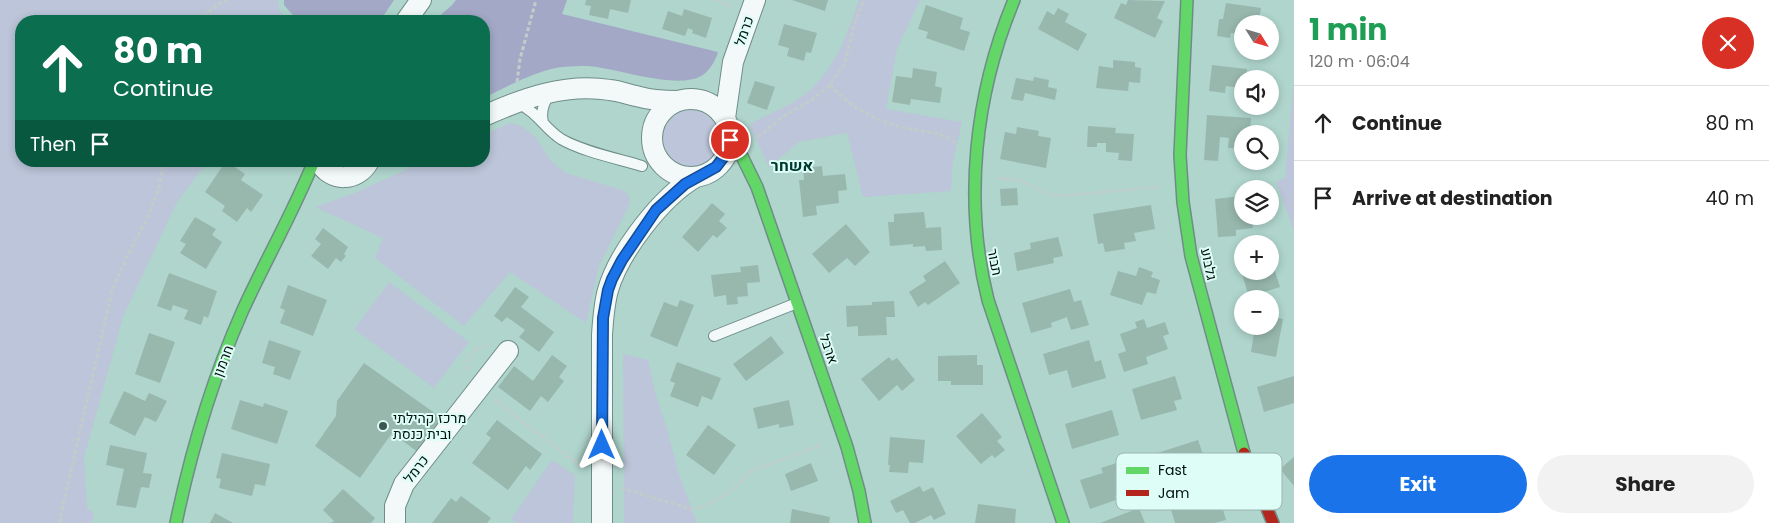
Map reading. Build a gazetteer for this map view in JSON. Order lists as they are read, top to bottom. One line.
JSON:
{"streets":{"street":["כרמל","תבור","גלבוע","ארבל","חרמון"]},"districts":["אשחר"],"places":["מרכז קהילתי ובית כנסת"],"legend":["Fast","Jam"],"north":"bottom right","page":{"heading":["1 min","120 m · 06:04"],"map_buttons":["+","−"],"turn":["80 m","Continue"],"list":[{"name":"Continue","value":"80 m"},{"name":"Arrive at destination","value":"40 m"}],"then":"Then","buttons":["Exit","Share"]}}
